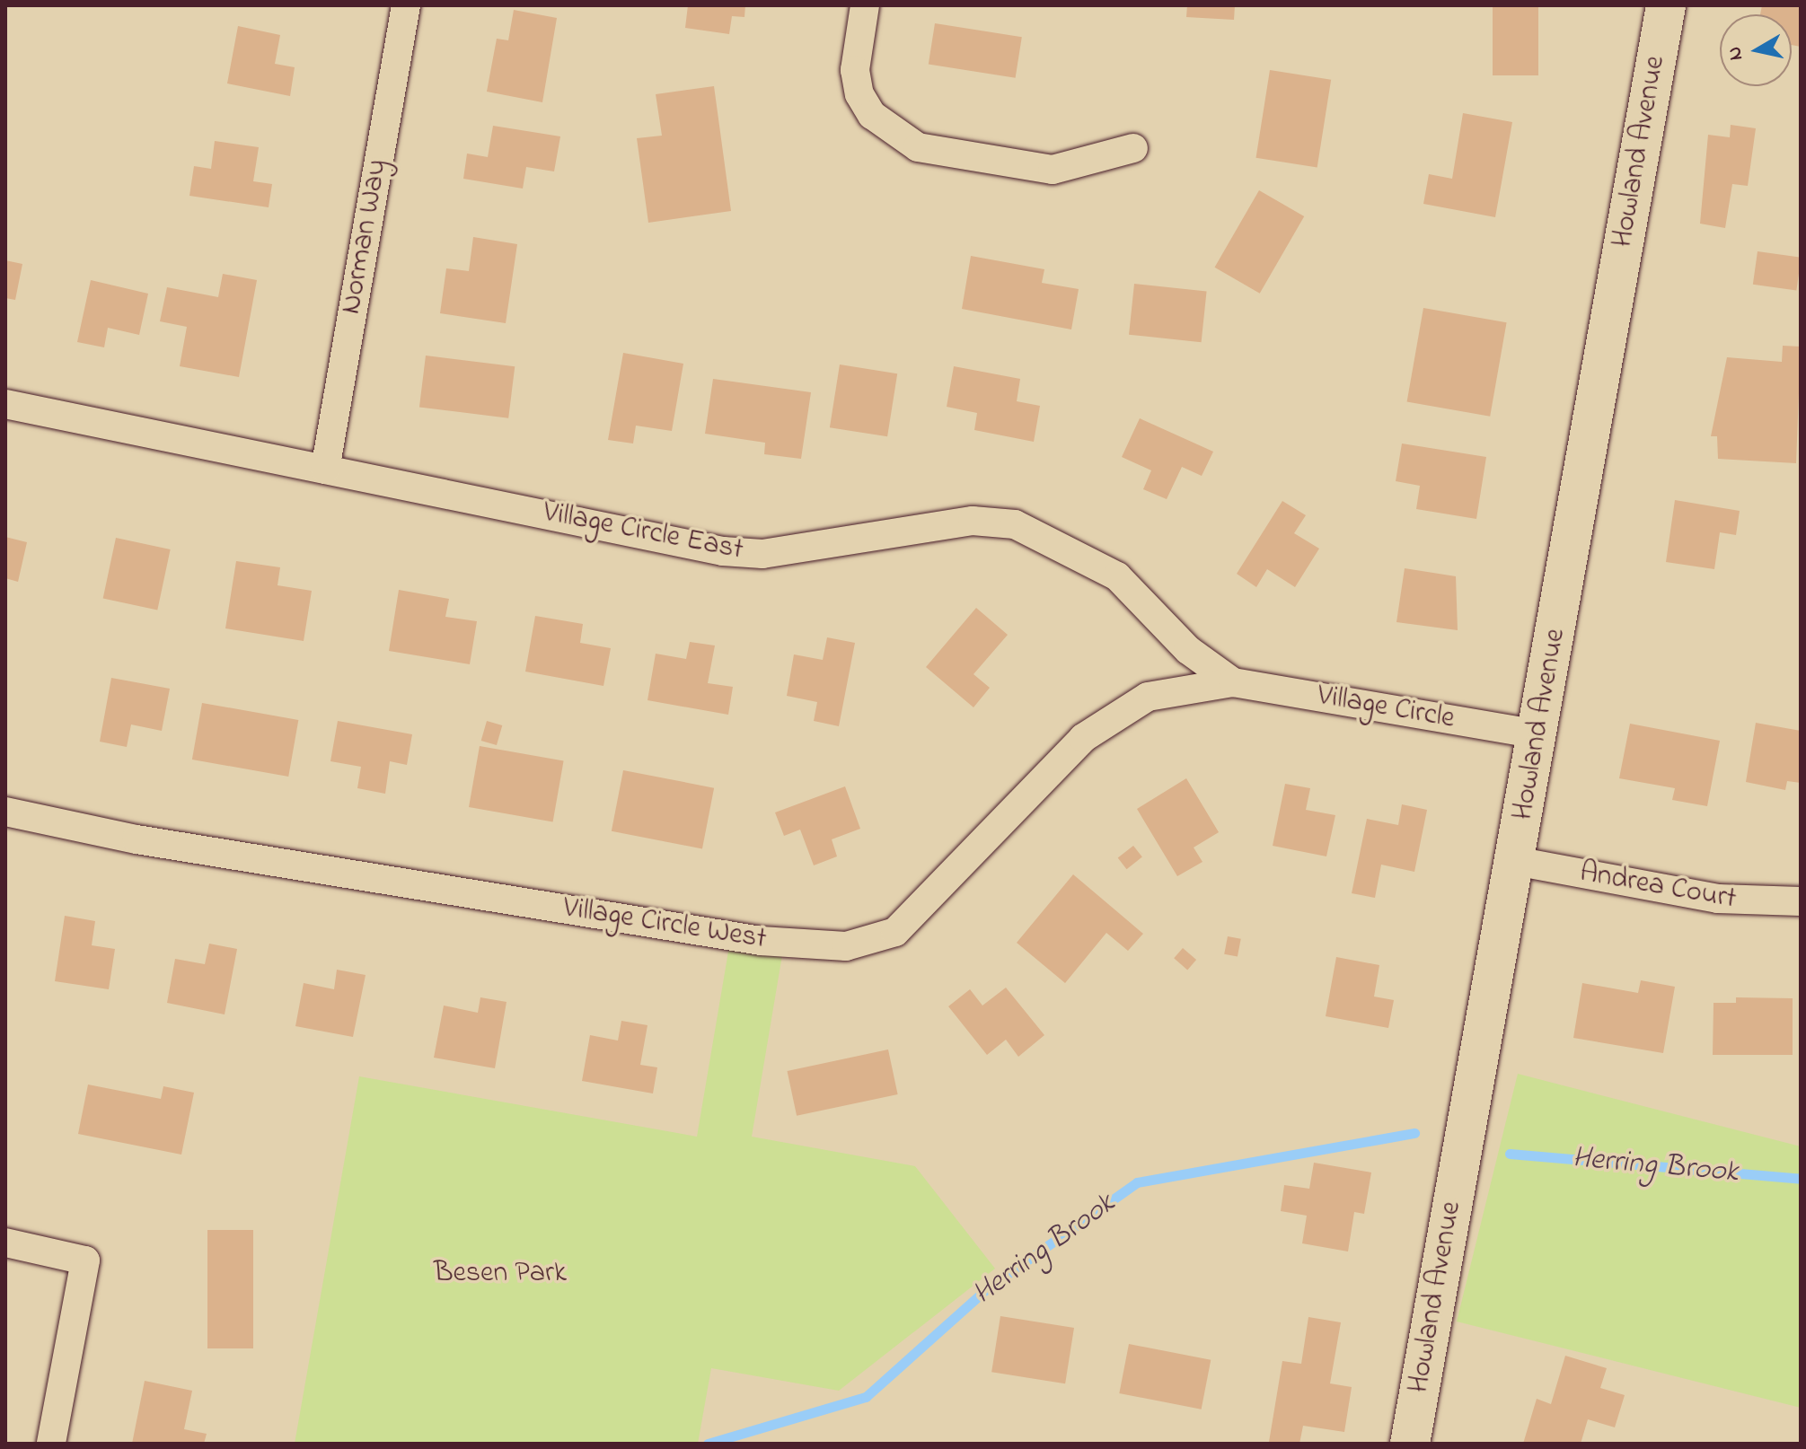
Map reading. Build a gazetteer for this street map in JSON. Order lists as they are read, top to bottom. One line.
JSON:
{"streets":{"street":["Howland Avenue","Norman Way","Village Circle East","Village Circle","Andrea Court","Village Circle West"]},"crossings":[["Howland Avenue","Village Circle"],["Howland Avenue","Andrea Court"],["Norman Way","Village Circle East"],["Village Circle East","Village Circle"],["Village Circle East","Village Circle West"],["Village Circle","Village Circle West"]],"water":["Herring Brook"],"parks":["Besen Park"],"north":"left"}
